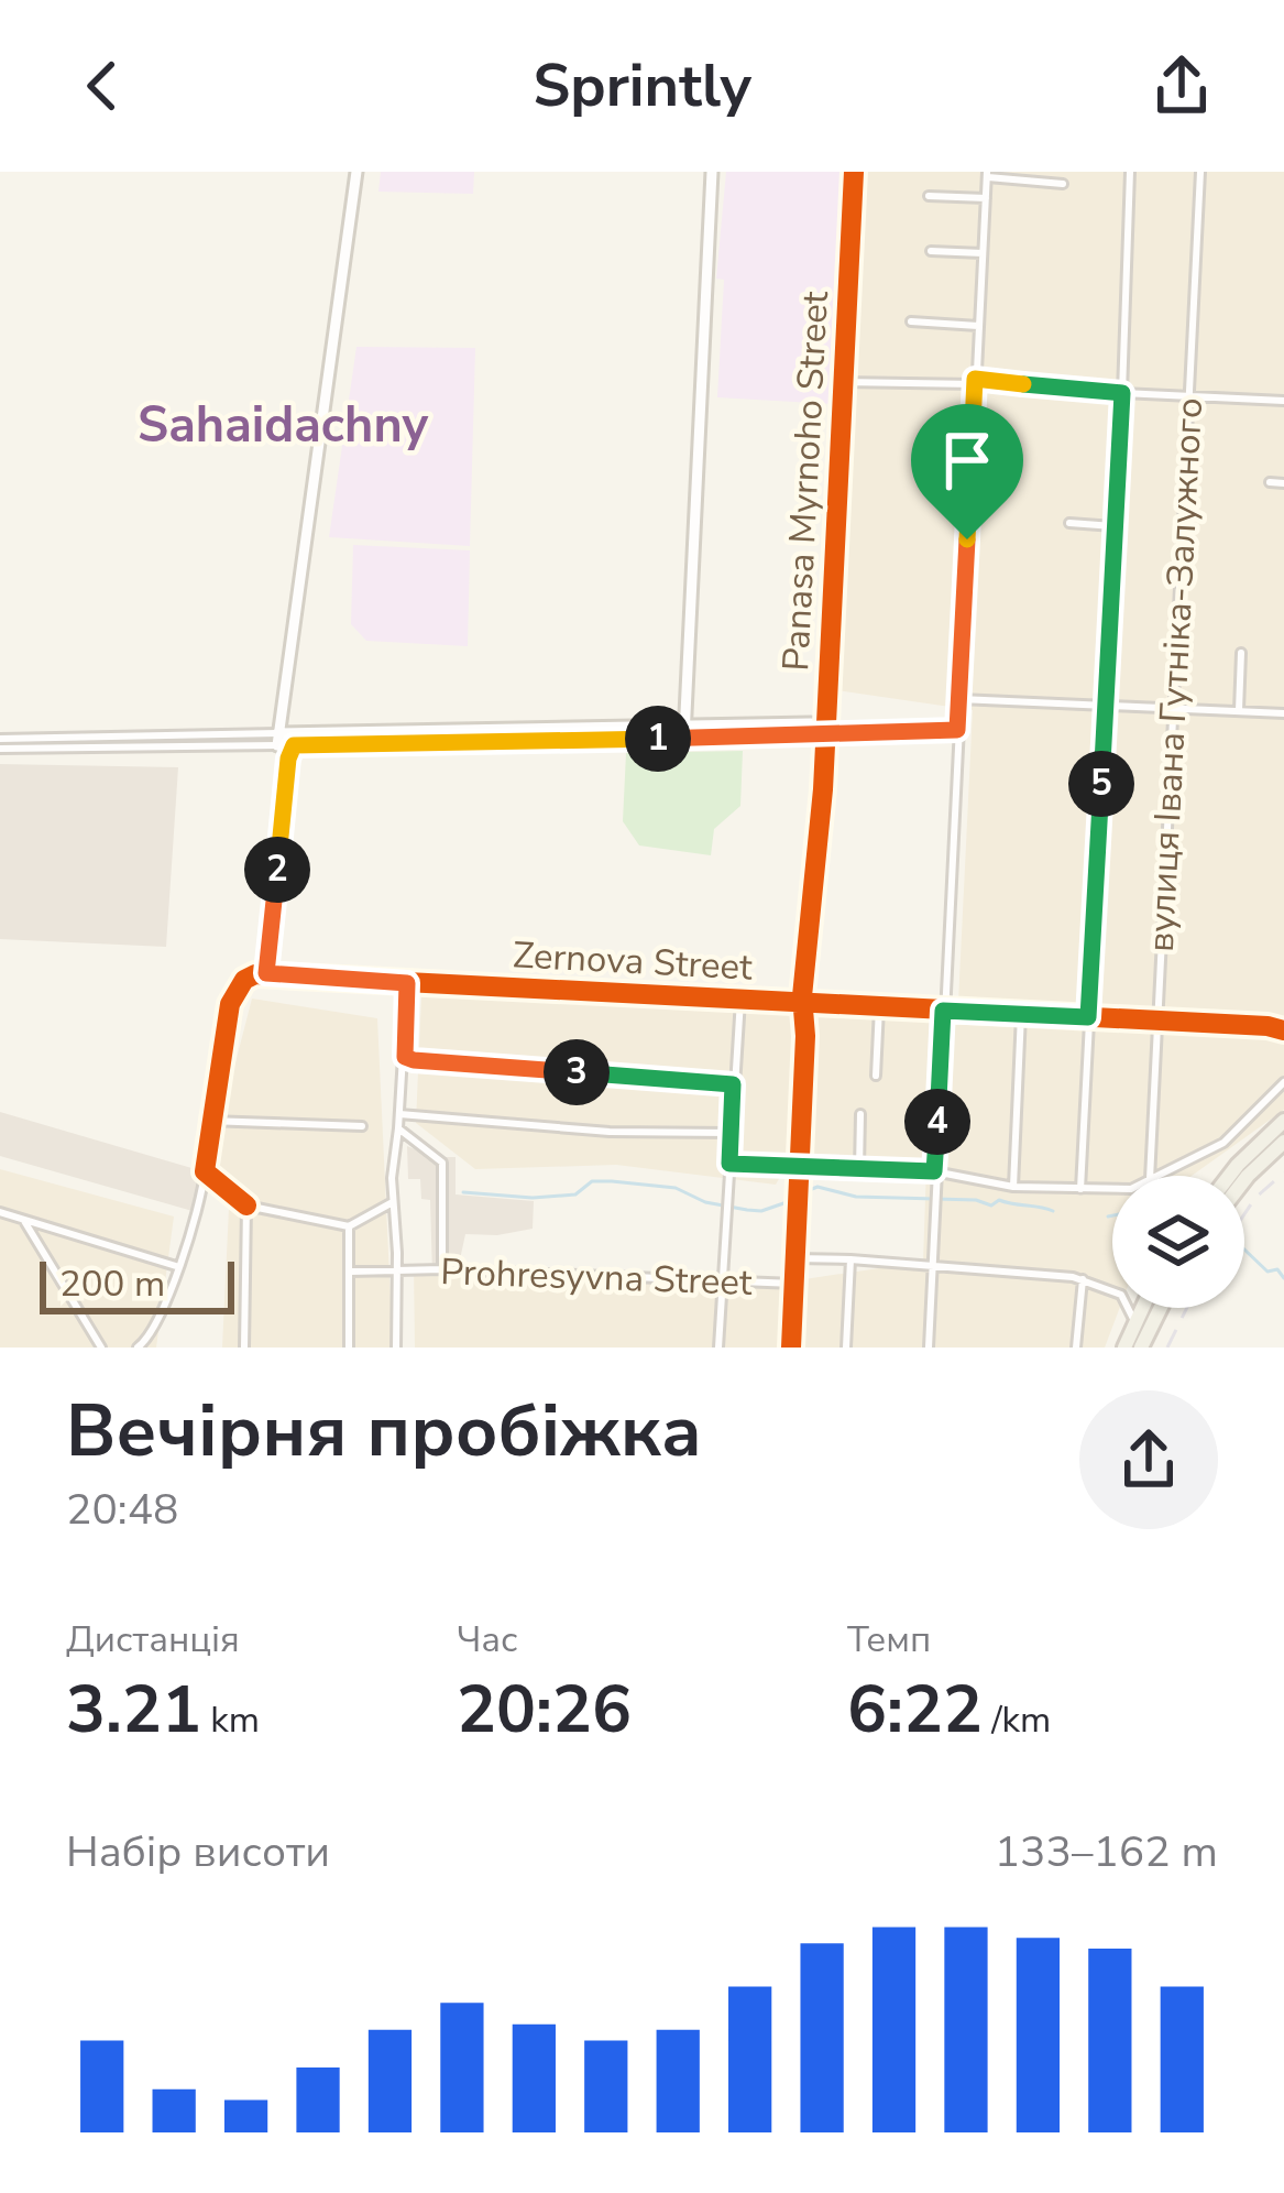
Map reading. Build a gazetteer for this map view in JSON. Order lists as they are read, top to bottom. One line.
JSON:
{"streets":{"street":["Panasa Myrnoho Street","вулиця Івана Гутніка-Залужного","Zernova Street","Prohresyvna Street"]},"crossings":[["Panasa Myrnoho Street","Zernova Street"],["Panasa Myrnoho Street","Prohresyvna Street"],["вулиця Івана Гутніка-Залужного","Zernova Street"]],"districts":["Sahaidachny"],"scale_bar":"200 m","page":{"header":"Sprintly","pins":["1","5","2","3","4"],"scale":"200 m","heading":["Вечірня пробіжка","20:48"],"stats":[["Дистанція","3.21 km"],["Час","20:26"],["Темп","6:22 /km"]],"chart":["Набір висоти","133–162 m"]}}
